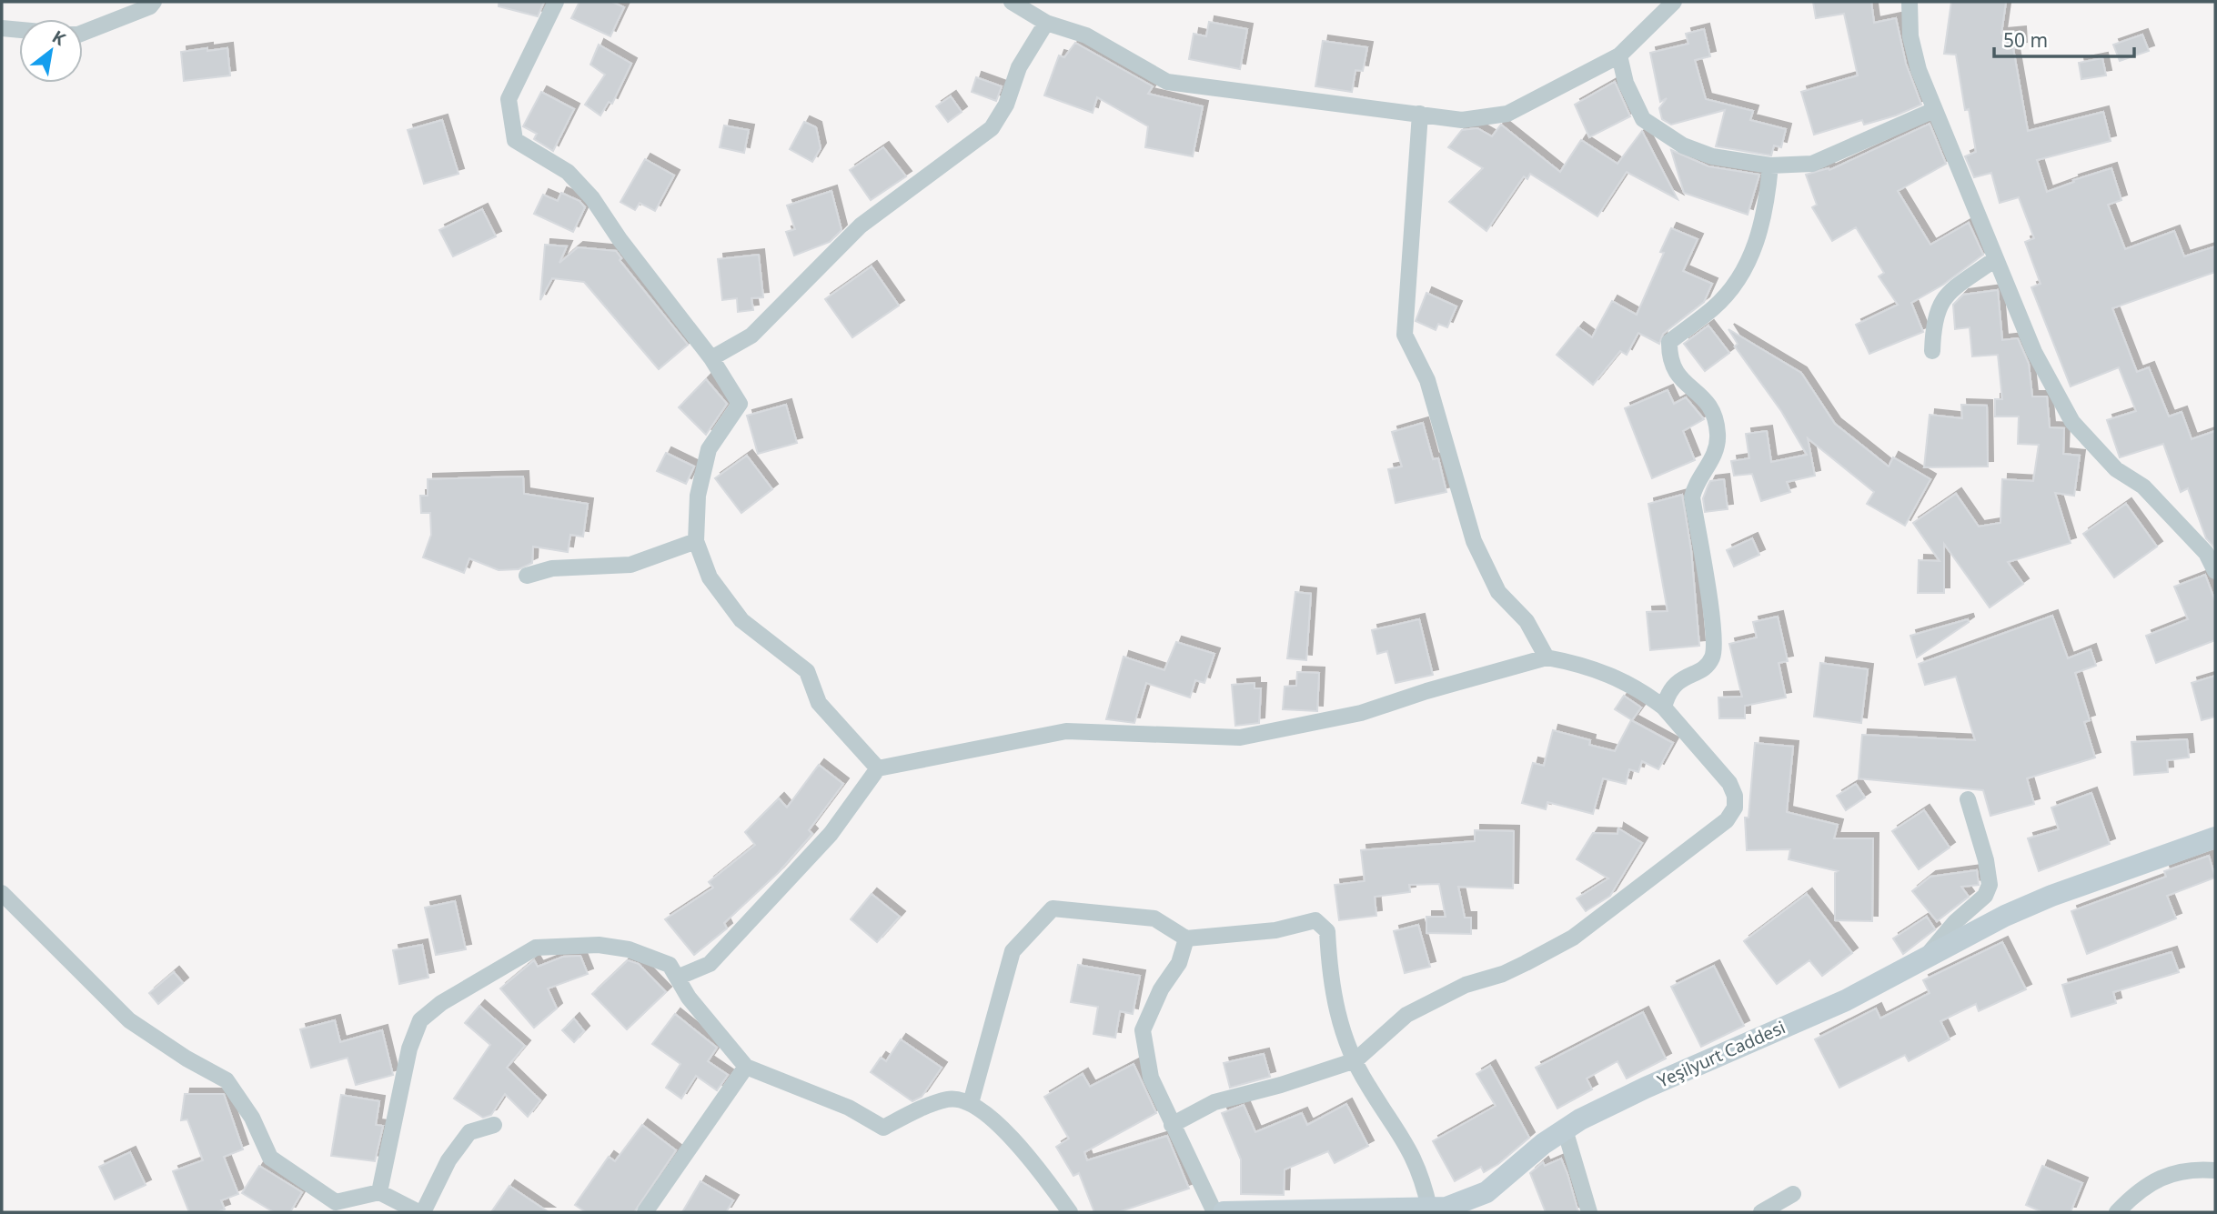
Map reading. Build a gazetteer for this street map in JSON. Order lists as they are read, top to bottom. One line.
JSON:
{"streets":{"main road":["Yeşilyurt Caddesi"]},"scale_bar":"50 m","north":"top right"}
